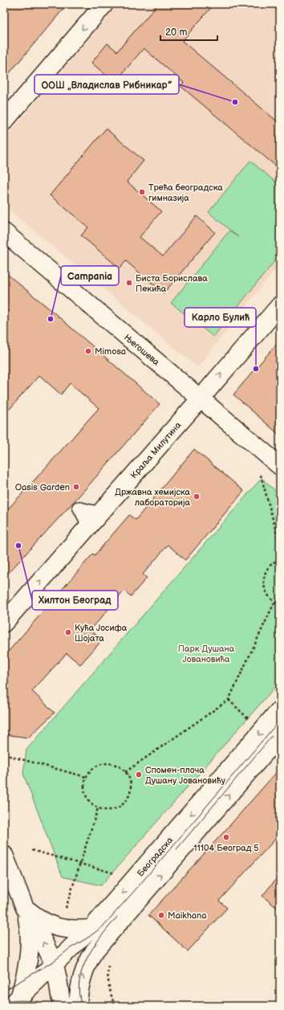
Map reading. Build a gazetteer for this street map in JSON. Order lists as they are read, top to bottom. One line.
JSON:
{"streets":{"main road":["Његошева","Краља Милутина","Београдска"]},"crossings":[["Његошева","Краља Милутина"]],"one_way":["Краља Милутина"],"parks":["Парк Душана Јовановића"],"places":["ООШ „Владислав Рибникар”","Трећа београдска гимназија","Биста Борислава Пекића","Campania","Mimosa","Карло Булић","Oasis Garden","Државна хемијска лабораторија","Хилтон Београд","Кућа Јосифа Шојата","Спомен-плоча Душану Јовановићу","11104 Београд 5","Maikhana"],"scale_bar":"20 m"}
